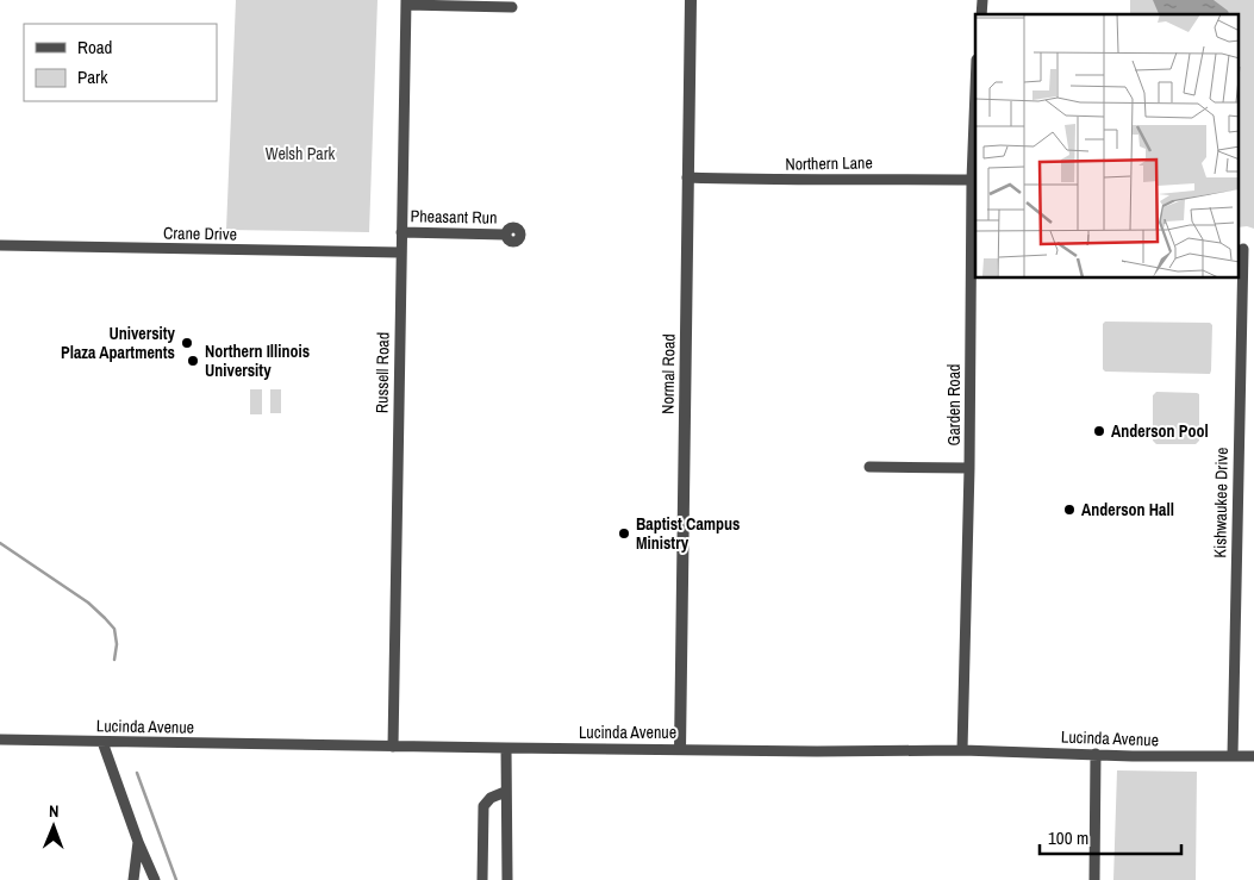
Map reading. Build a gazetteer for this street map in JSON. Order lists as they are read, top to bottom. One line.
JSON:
{"streets":{"street":["Northern Lane","Pheasant Run","Crane Drive","Russell Road","Normal Road","Garden Road","Kishwaukee Drive","Lucinda Avenue"]},"crossings":[["Northern Lane","Normal Road"],["Northern Lane","Garden Road"],["Pheasant Run","Russell Road"],["Crane Drive","Russell Road"],["Russell Road","Lucinda Avenue"],["Normal Road","Lucinda Avenue"],["Garden Road","Lucinda Avenue"],["Kishwaukee Drive","Lucinda Avenue"]],"parks":["Welsh Park"],"places":["University Plaza Apartments","Northern Illinois University","Anderson Pool","Anderson Hall","Baptist Campus Ministry"],"legend":["Road","Park"],"scale_bar":"100 m","north":"top"}
